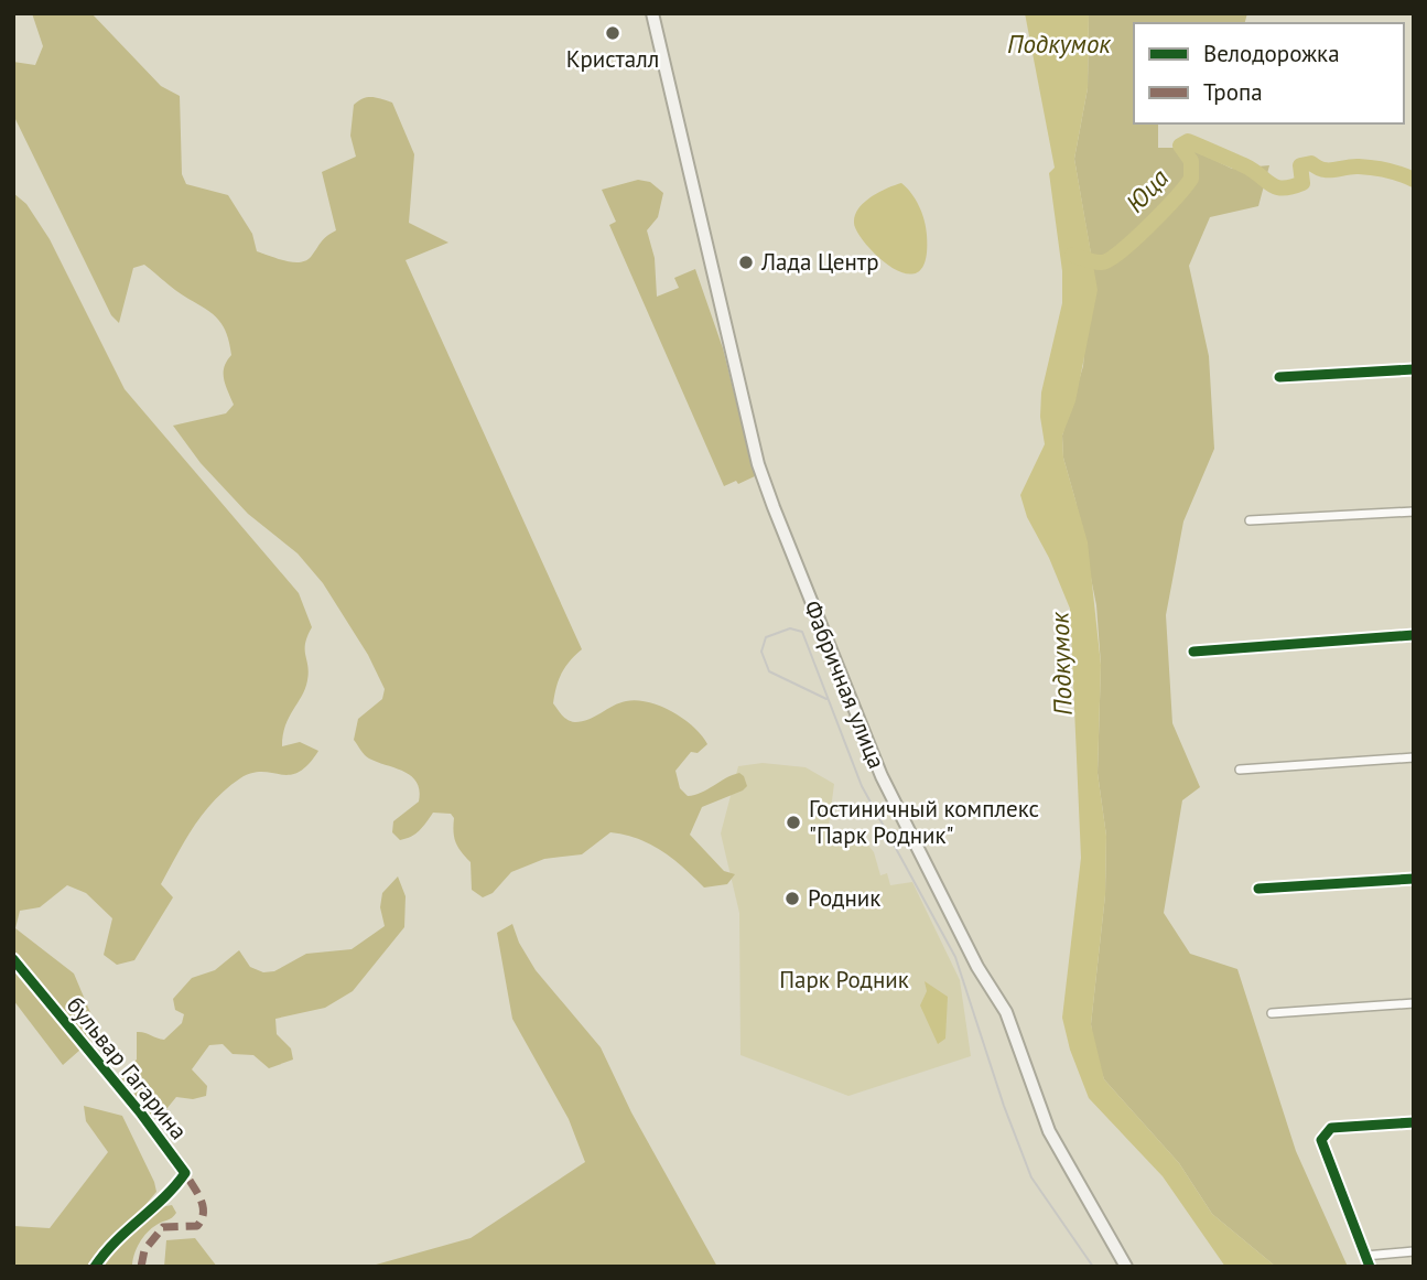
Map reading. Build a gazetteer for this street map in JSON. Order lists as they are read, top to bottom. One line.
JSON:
{"streets":{"main road":["Фабричная улица"],"street":["бульвар Гагарина"]},"water":["Подкумок","Юца"],"parks":["Парк Родник"],"places":["Кристалл","Лада Центр","Гостиничный комплекс \"Парк Родник\"","Родник"],"legend":["Велодорожка","Тропа"]}
